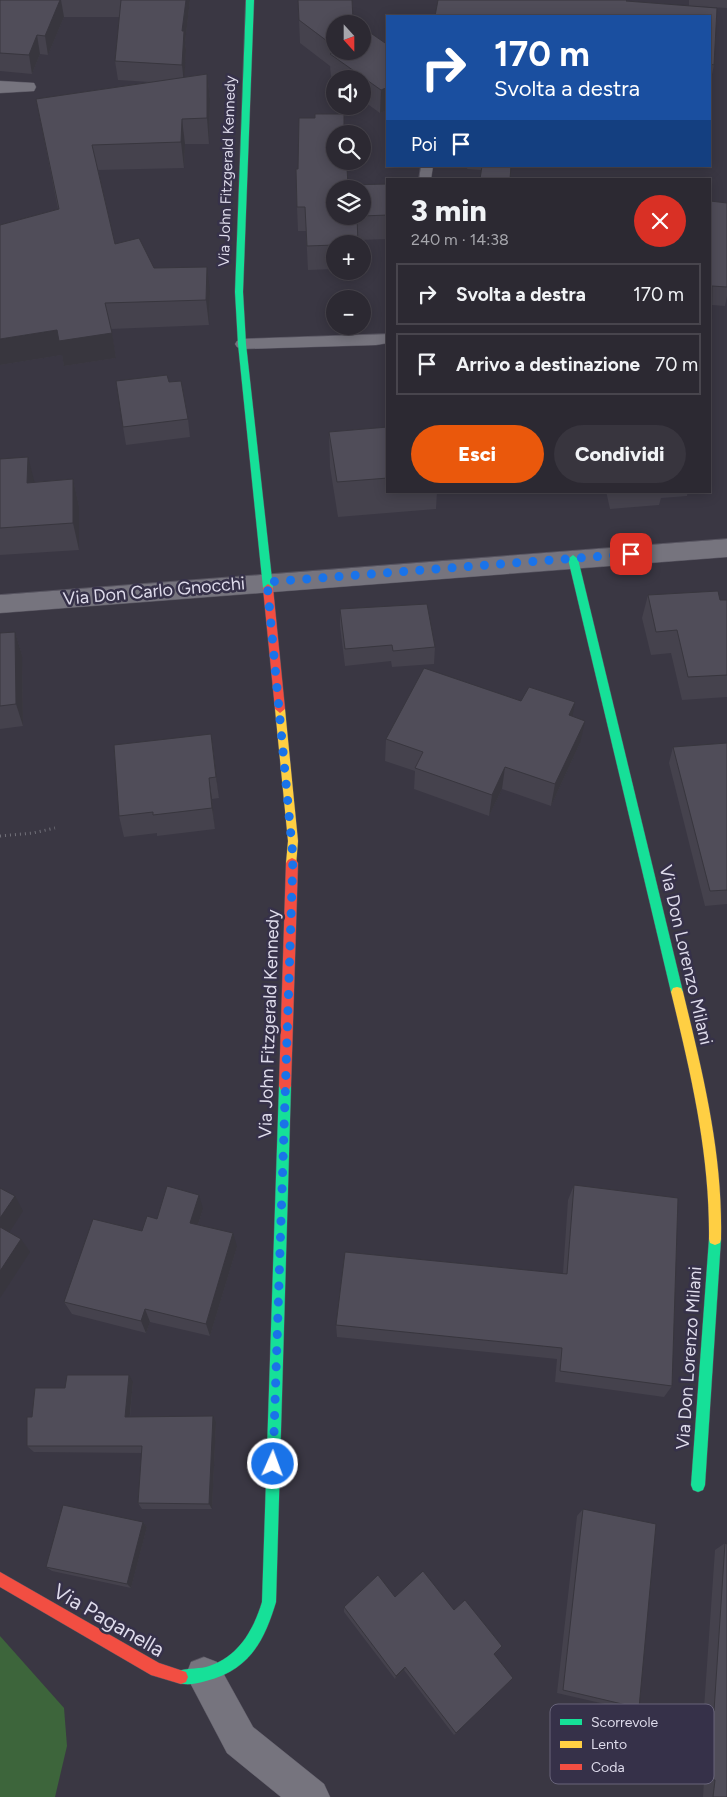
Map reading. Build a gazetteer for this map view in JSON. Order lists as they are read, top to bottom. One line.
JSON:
{"streets":{"street":["Via John Fitzgerald Kennedy","Via Don Carlo Gnocchi","Via Don Lorenzo Milani","Via Paganella"]},"crossings":[["Via John Fitzgerald Kennedy","Via Don Carlo Gnocchi"],["Via John Fitzgerald Kennedy","Via Paganella"],["Via Don Carlo Gnocchi","Via Don Lorenzo Milani"]],"legend":["Scorrevole","Lento","Coda"],"north":"bottom","page":{"map_buttons":["+","−"],"turn":["170 m","Svolta a destra"],"then":"Poi","heading":["3 min","240 m · 14:38"],"list":[{"name":"Svolta a destra","value":"170 m"},{"name":"Arrivo a destinazione","value":"70 m"}],"buttons":["Esci","Condividi"]}}
